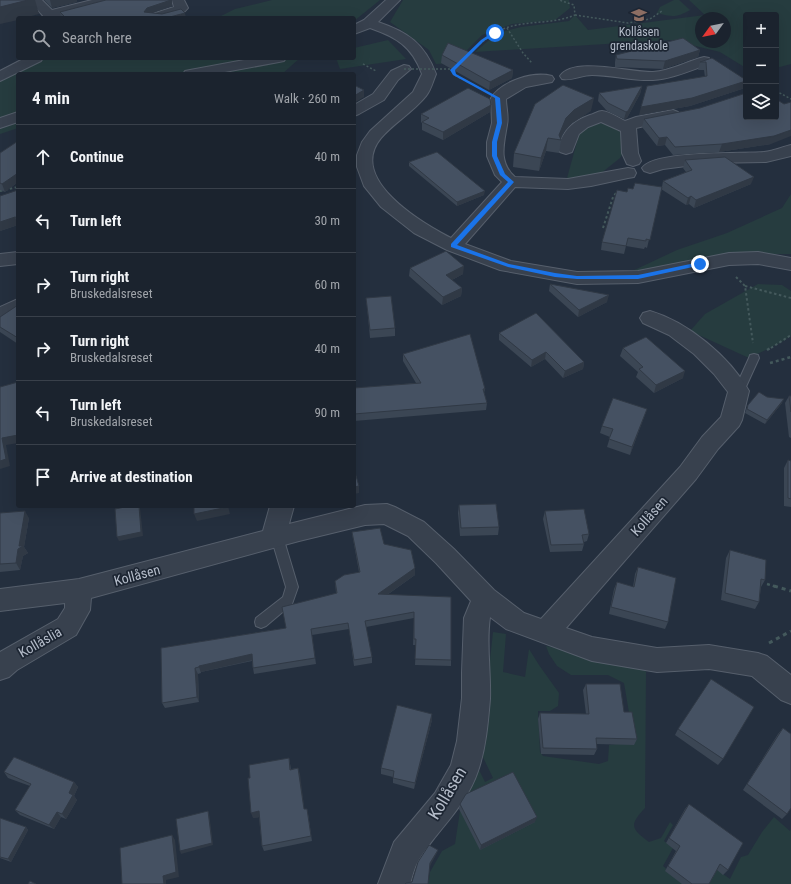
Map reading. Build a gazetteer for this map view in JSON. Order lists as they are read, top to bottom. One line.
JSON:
{"streets":{"street":["Kollåsen","Kollåslia"]},"crossings":[["Kollåsen","Kollåslia"]],"places":{"school or university":["Kollåsen grendaskole"]},"north":"bottom left","page":{"map_buttons":["+","−"],"search":"Search here","heading":["4 min","Walk · 260 m"],"list":[["Continue","40 m"],["Turn left","30 m"],["Turn right","Bruskedalsreset","60 m"],["Turn right","Bruskedalsreset","40 m"],["Turn left","Bruskedalsreset","90 m"],"Arrive at destination"]}}
